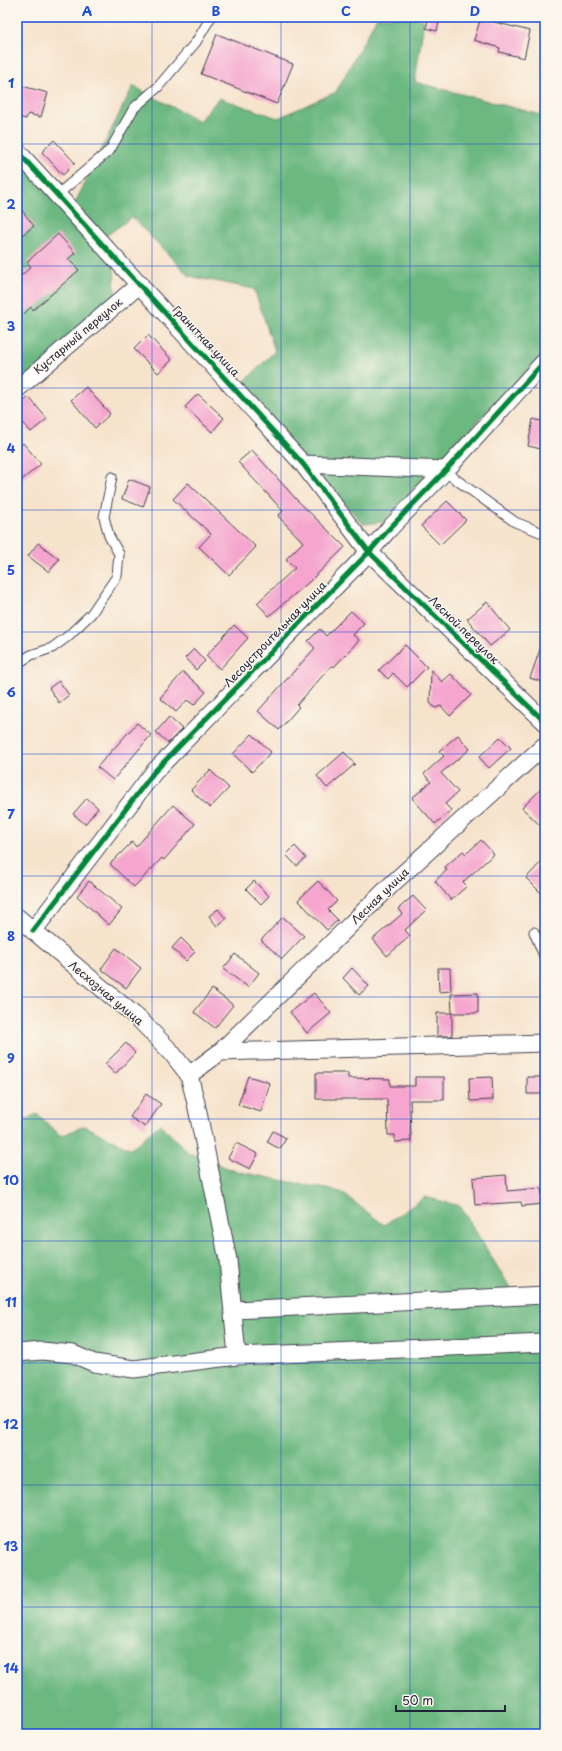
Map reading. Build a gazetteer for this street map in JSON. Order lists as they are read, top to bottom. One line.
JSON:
{"streets":{"street":["Кустарный переулок","Гранитная улица","Лесной переулок","Лесоустроительная улица","Лесная улица","Лесхозная улица"]},"crossings":[["Кустарный переулок","Гранитная улица"],["Гранитная улица","Лесной переулок"],["Гранитная улица","Лесоустроительная улица"],["Лесной переулок","Лесоустроительная улица"],["Лесоустроительная улица","Лесхозная улица"],["Лесная улица","Лесхозная улица"]],"scale_bar":"50 m","grid":{"columns":["A","B","C","D"],"rows":["1","2","3","4","5","6","7","8","9","10","11","12","13","14"]}}
